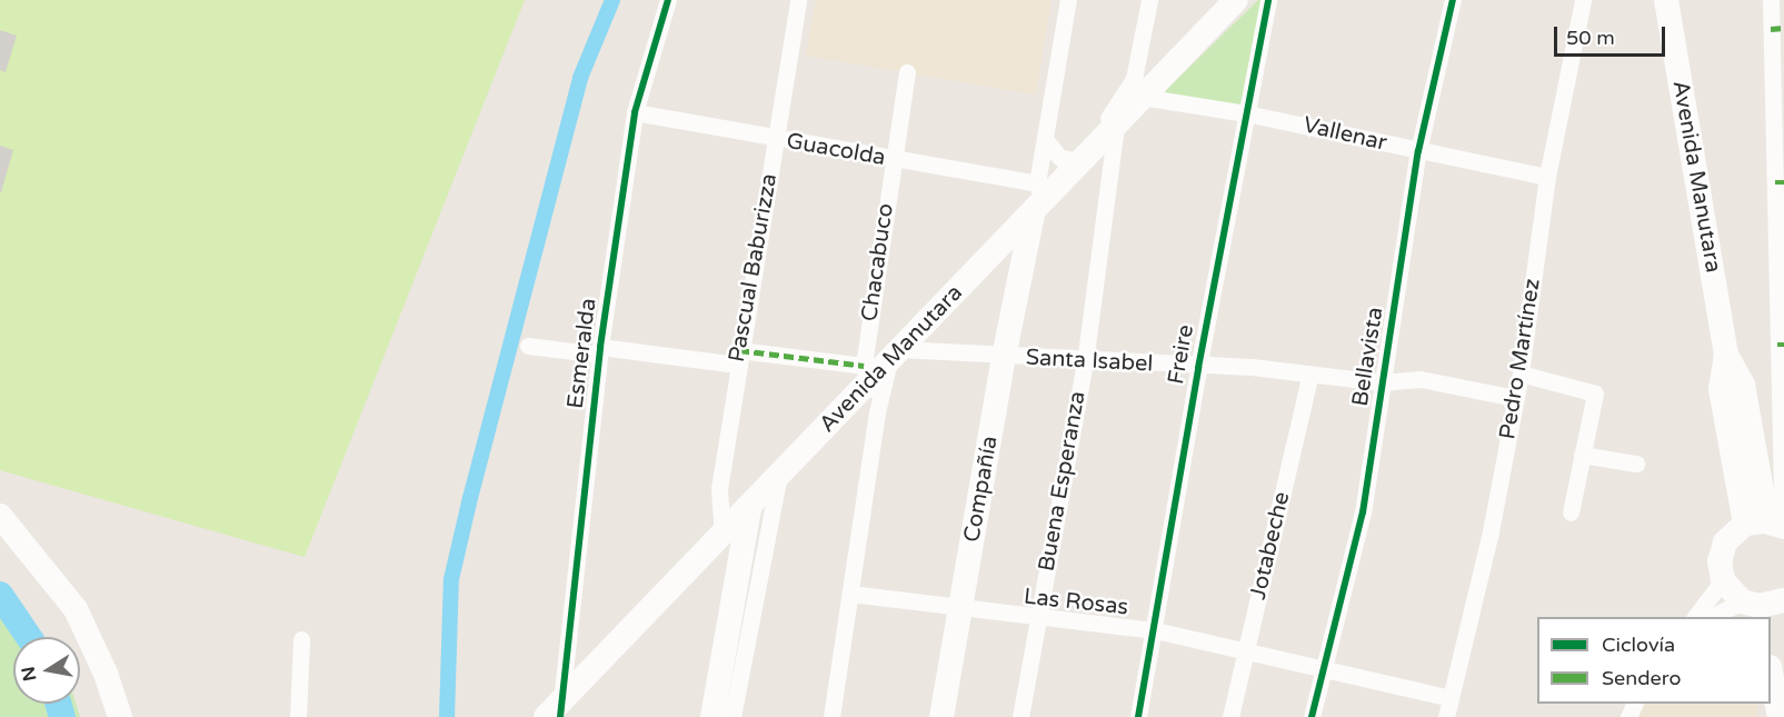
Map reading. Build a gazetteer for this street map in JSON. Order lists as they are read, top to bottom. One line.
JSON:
{"streets":{"main road":["Avenida Manutara","Compañía"],"street":["Vallenar","Guacolda","Chacabuco","Pascual Baburizza","Esmeralda","Freire","Bellavista","Pedro Martínez","Santa Isabel","Buena Esperanza","Jotabeche","Las Rosas"]},"crossings":[["Vallenar","Avenida Manutara"],["Vallenar","Freire"],["Vallenar","Bellavista"],["Vallenar","Pedro Martínez"],["Guacolda","Avenida Manutara"],["Guacolda","Chacabuco"],["Guacolda","Pascual Baburizza"],["Guacolda","Esmeralda"],["Guacolda","Compañía"],["Avenida Manutara","Chacabuco"],["Avenida Manutara","Pascual Baburizza"],["Avenida Manutara","Esmeralda"],["Avenida Manutara","Santa Isabel"],["Avenida Manutara","Buena Esperanza"],["Avenida Manutara","Compañía"],["Chacabuco","Santa Isabel"],["Chacabuco","Las Rosas"],["Freire","Santa Isabel"],["Freire","Las Rosas"],["Bellavista","Santa Isabel"],["Bellavista","Las Rosas"],["Pedro Martínez","Santa Isabel"],["Pedro Martínez","Las Rosas"],["Santa Isabel","Buena Esperanza"],["Santa Isabel","Compañía"],["Santa Isabel","Jotabeche"],["Buena Esperanza","Las Rosas"],["Compañía","Las Rosas"],["Jotabeche","Las Rosas"]],"legend":["Ciclovía","Sendero"],"scale_bar":"50 m","north":"left"}
